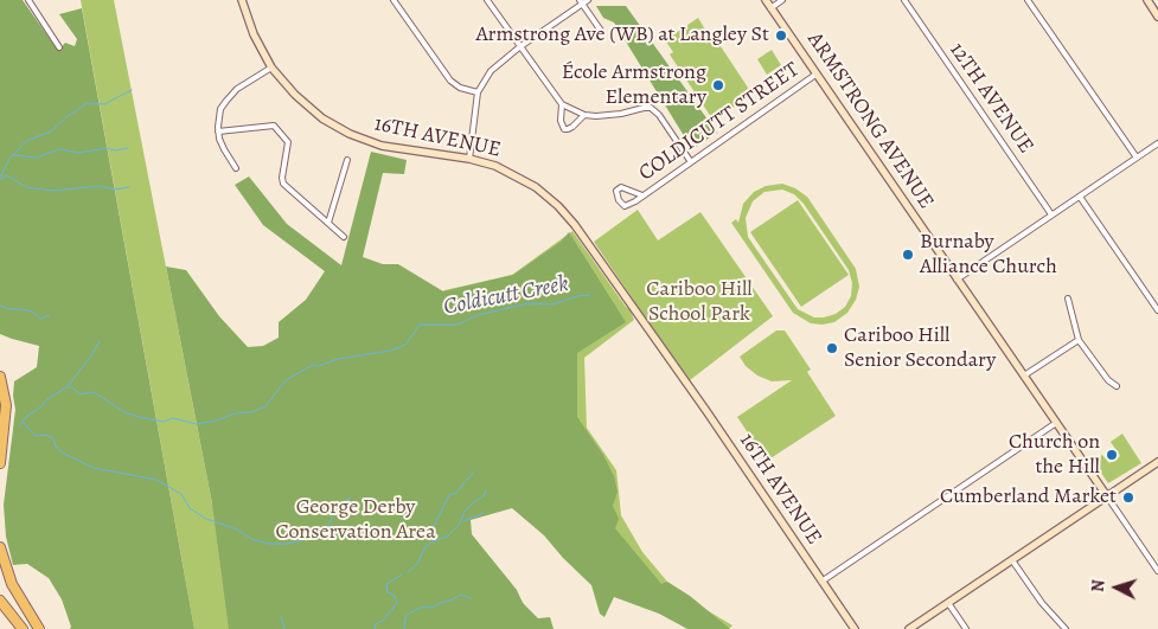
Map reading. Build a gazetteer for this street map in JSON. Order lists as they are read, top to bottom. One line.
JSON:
{"streets":{"street":["12TH AVENUE","ARMSTRONG AVENUE","COLDICUTT STREET","16TH AVENUE"]},"crossings":[["ARMSTRONG AVENUE","COLDICUTT STREET"]],"water":["Coldicutt Creek"],"parks":["Cariboo Hill School Park","George Derby Conservation Area"],"places":["Armstrong Ave (WB) at Langley St","École Armstrong Elementary","Burnaby Alliance Church","Cariboo Hill Senior Secondary","Church on the Hill","Cumberland Market"],"north":"left"}
